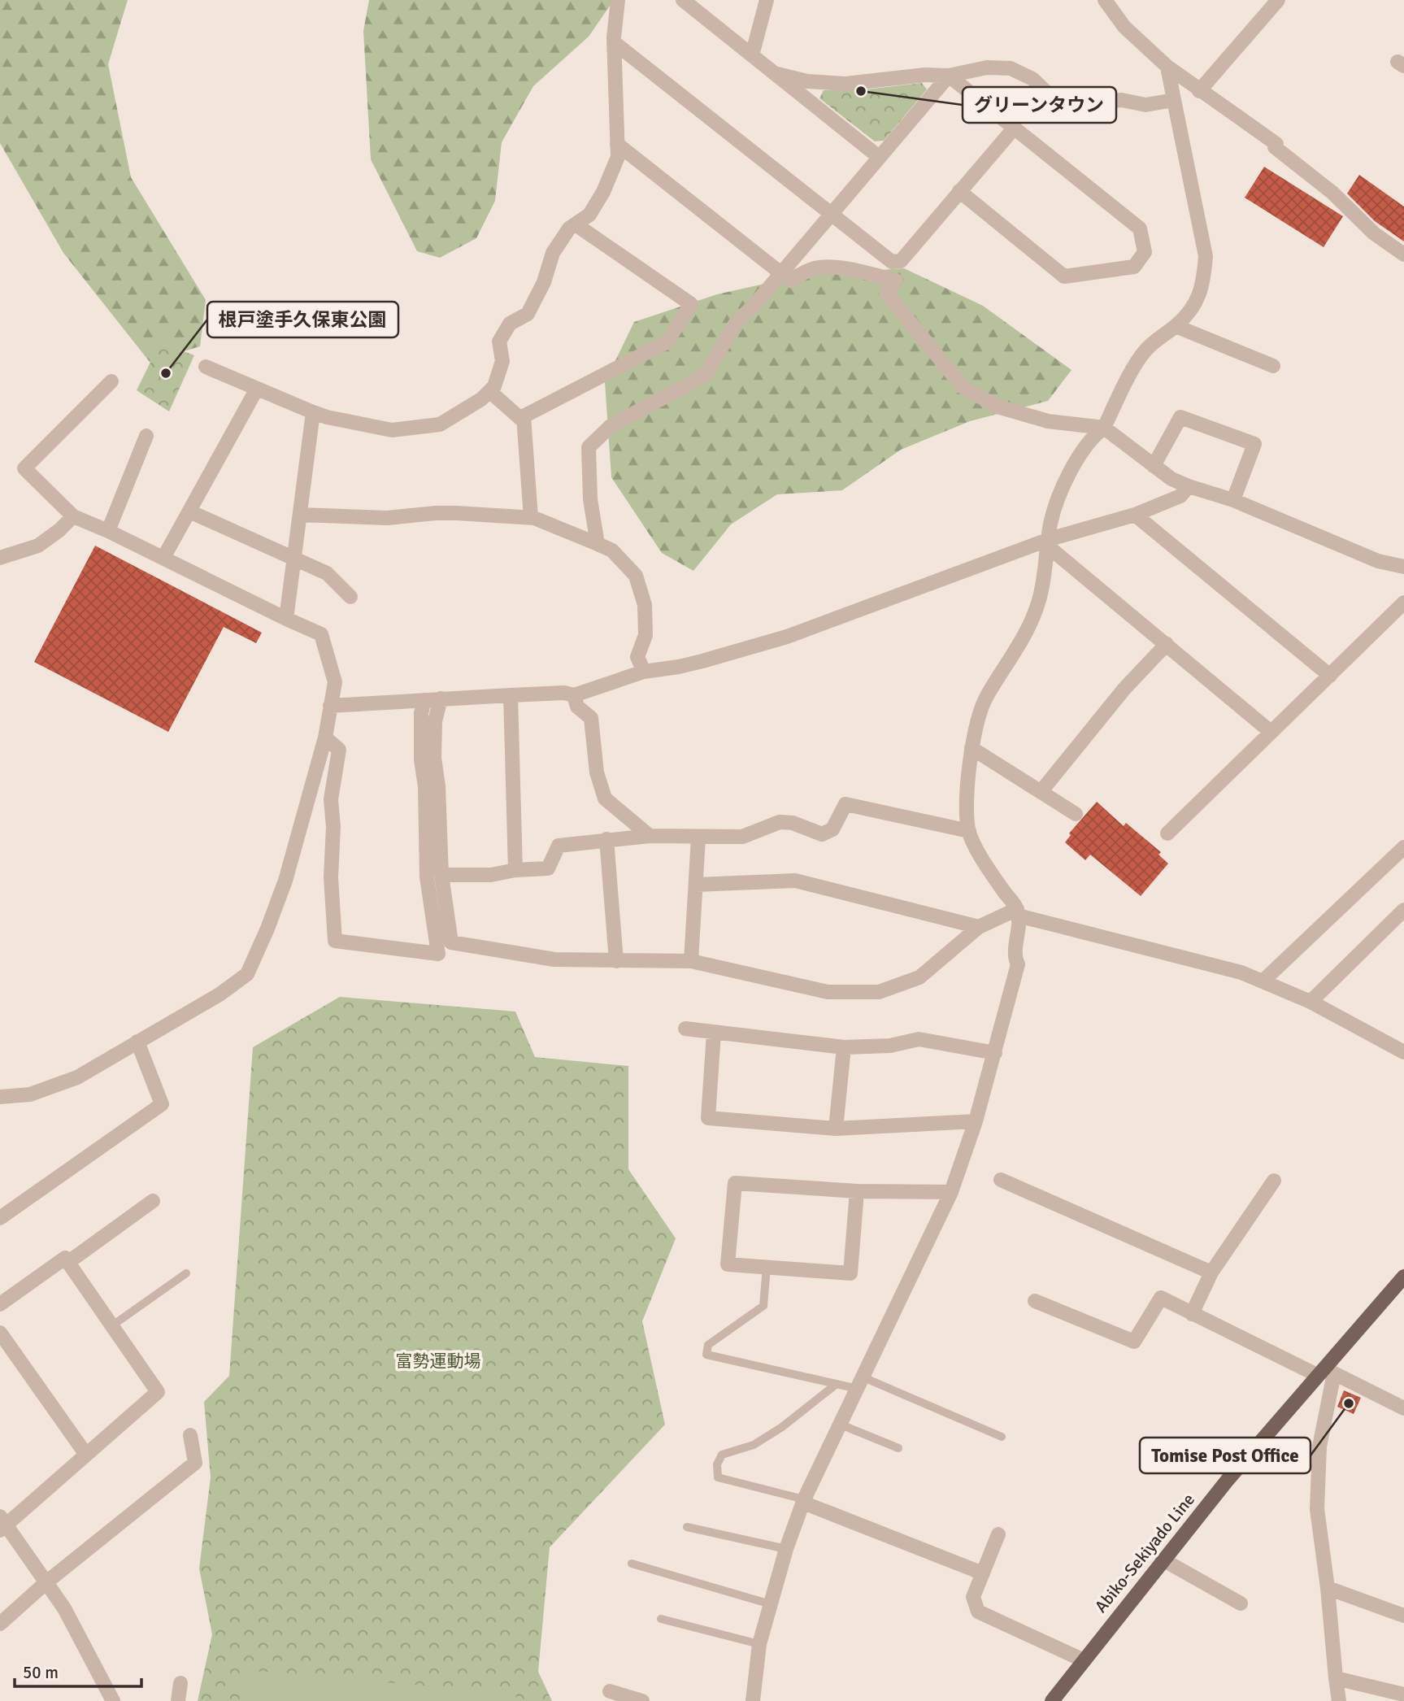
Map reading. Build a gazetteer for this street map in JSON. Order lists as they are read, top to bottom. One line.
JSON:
{"streets":{"main road":["Abiko-Sekiyado Line"]},"parks":["富勢運動場"],"places":["グリーンタウン","根戸塗手久保東公園","Tomise Post Office"],"scale_bar":"50 m"}
